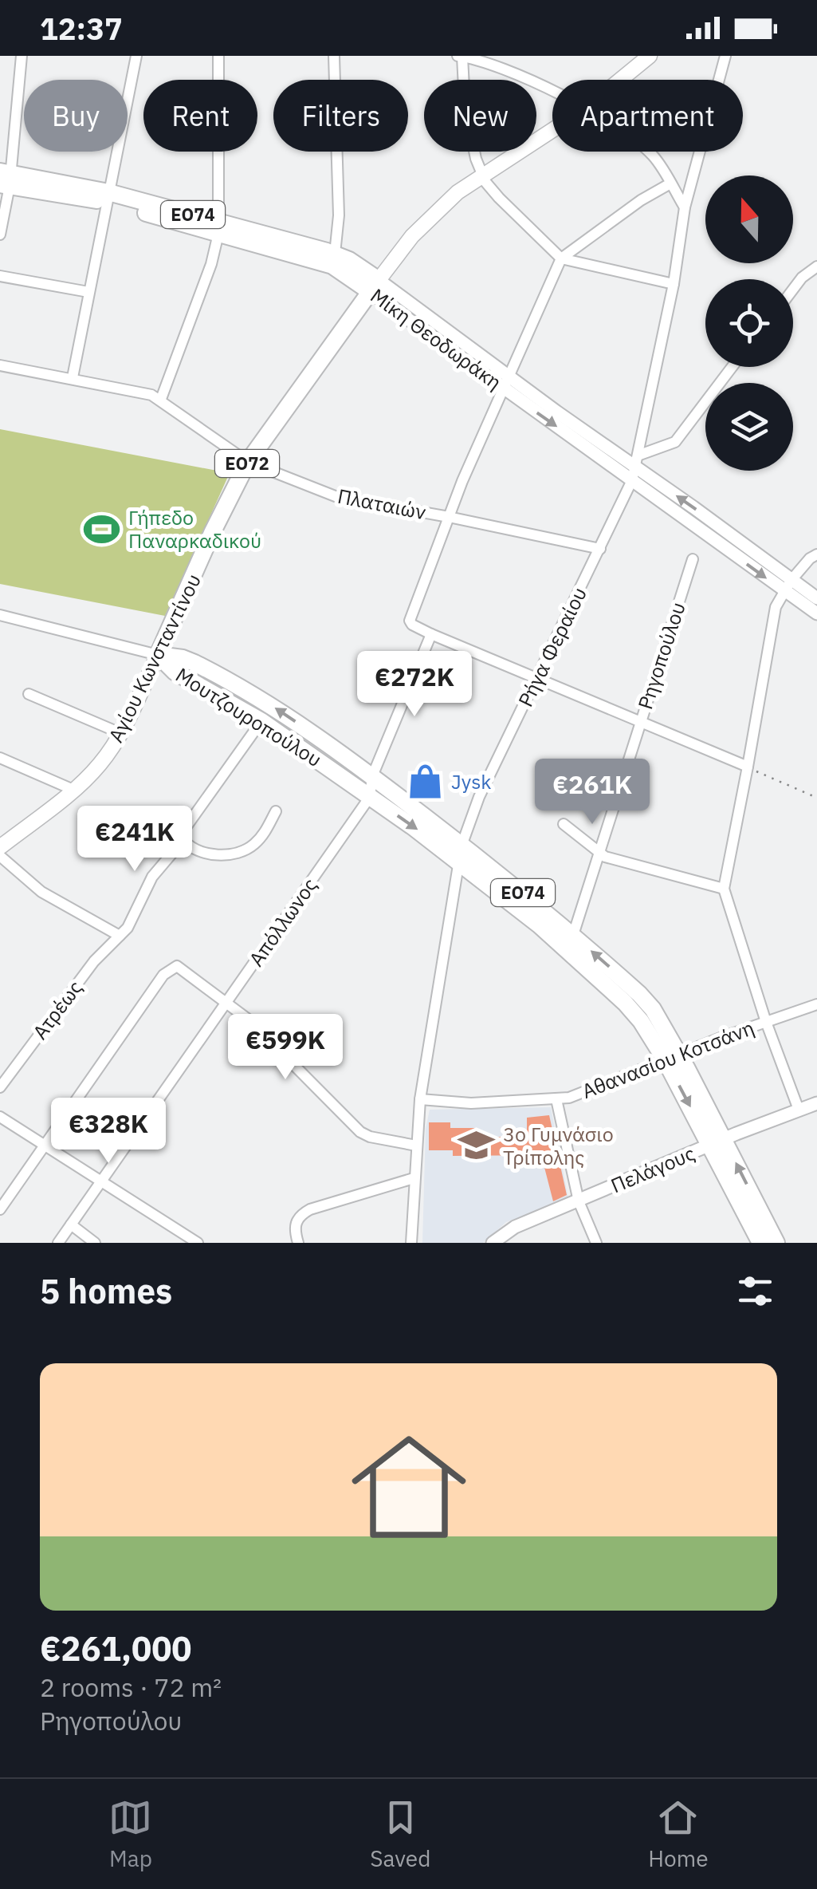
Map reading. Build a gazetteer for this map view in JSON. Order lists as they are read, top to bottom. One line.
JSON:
{"streets":{"main road":["ΕΟ74","Μίκη Θεοδωράκη","ΕΟ72","Αγίου Κωνσταντίνου","Μουτζουροπούλου"],"street":["Πλαταιών","Ρήγα Φεραίου","Ρηγοπούλου","Απόλλωνος","Ατρέως","Αθανασίου Κοτσάνη","Πελάγους"]},"crossings":[["Μίκη Θεοδωράκη","ΕΟ72"],["Μίκη Θεοδωράκη","Ρήγα Φεραίου"],["Μίκη Θεοδωράκη","Αγίου Κωνσταντίνου"],["ΕΟ72","Αγίου Κωνσταντίνου"],["Πλαταιών","Ρήγα Φεραίου"],["Πλαταιών","Αγίου Κωνσταντίνου"],["Ρήγα Φεραίου","Μουτζουροπούλου"],["Ρήγα Φεραίου","Αθανασίου Κοτσάνη"],["Ρηγοπούλου","Μουτζουροπούλου"],["Αγίου Κωνσταντίνου","Μουτζουροπούλου"],["Μουτζουροπούλου","Απόλλωνος"],["Μουτζουροπούλου","Ατρέως"],["Μουτζουροπούλου","Αθανασίου Κοτσάνη"],["Μουτζουροπούλου","Πελάγους"]],"places":{"sports":["Γήπεδο Παναρκαδικού"],"shop":["Jysk"],"school or university":["3ο Γυμνάσιο Τρίπολης"]},"north":"top","page":{"status":"12:37","chip":["Buy","Rent","Filters","New","Apartment"],"price":["€272K","€261K","€241K","€599K","€328K"],"heading":"5 homes","list":[{"name":"€261,000","note":"2 rooms · 72 m² · Ρηγοπούλου"}],"tabs":["Map","Saved","Home"]}}
